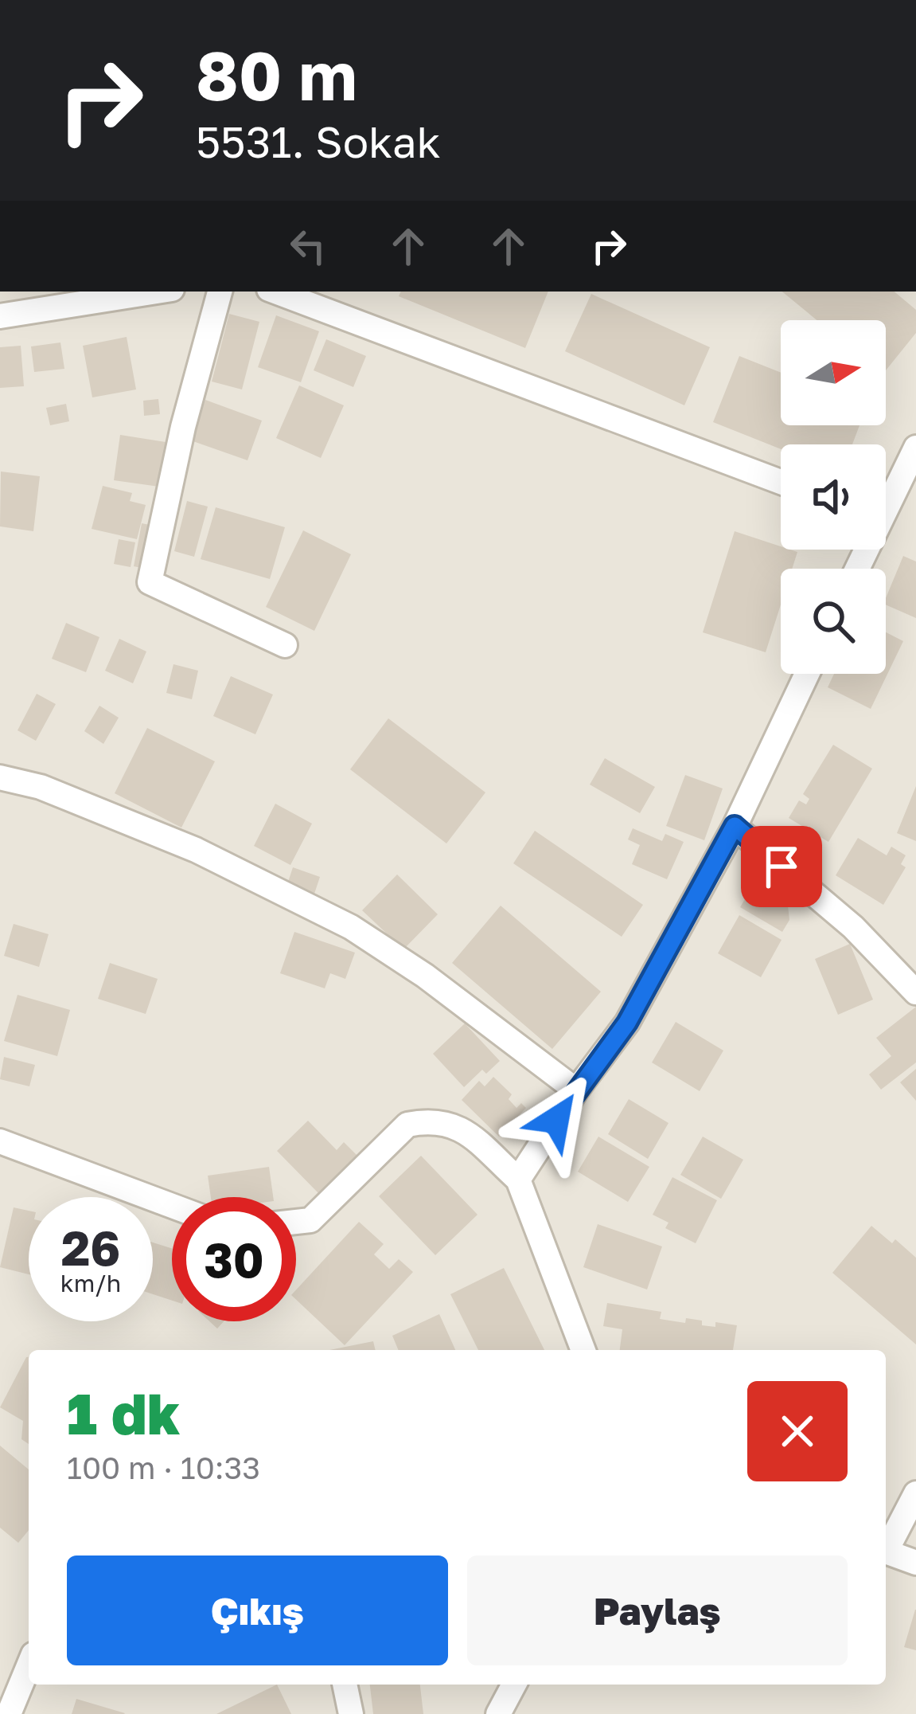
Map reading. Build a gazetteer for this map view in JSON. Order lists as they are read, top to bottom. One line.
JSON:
{"north":"right","page":{"turn":["80 m","5531. Sokak"],"speed":"26 km/h","limit":"30","heading":["1 dk","100 m · 10:33"],"buttons":["Çıkış","Paylaş"]}}
